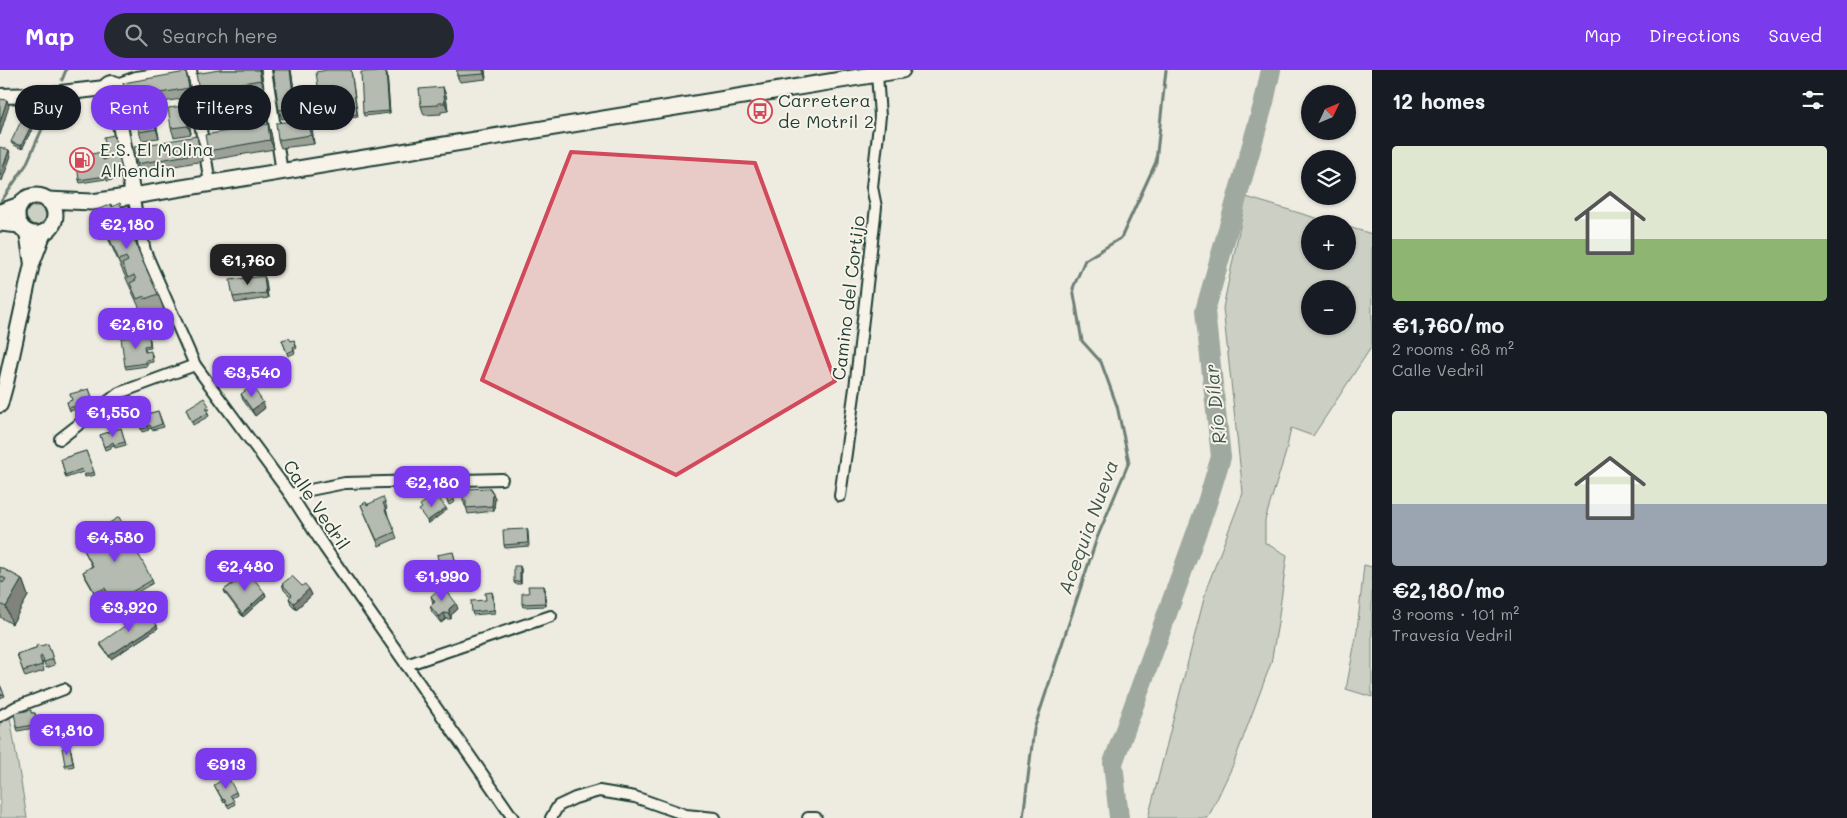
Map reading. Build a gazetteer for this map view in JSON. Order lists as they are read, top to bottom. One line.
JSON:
{"streets":{"street":["Camino del Cortijo","Calle Vedril"]},"water":["Río Dílar","Acequia Nueva"],"places":{"bus stop":["Carretera de Motril 2"],"fuel station":["E.S. El Molina Alhendin"]},"north":"top right","page":{"header":"Map","search":"Search here","nav":["Map","Directions","Saved"],"heading":"12 homes","map_buttons":["+","−"],"chip":["Buy","Rent","Filters","New"],"list":[{"name":"€1,760/mo","note":"2 rooms · 68 m² · Calle Vedril"},{"name":"€2,180/mo","note":"3 rooms · 101 m² · Travesía Vedril"}],"price":["€2,180","€1,760","€2,610","€3,540","€1,550","€2,180","€4,580","€2,480","€1,990","€3,920","€1,810","€913"]}}
